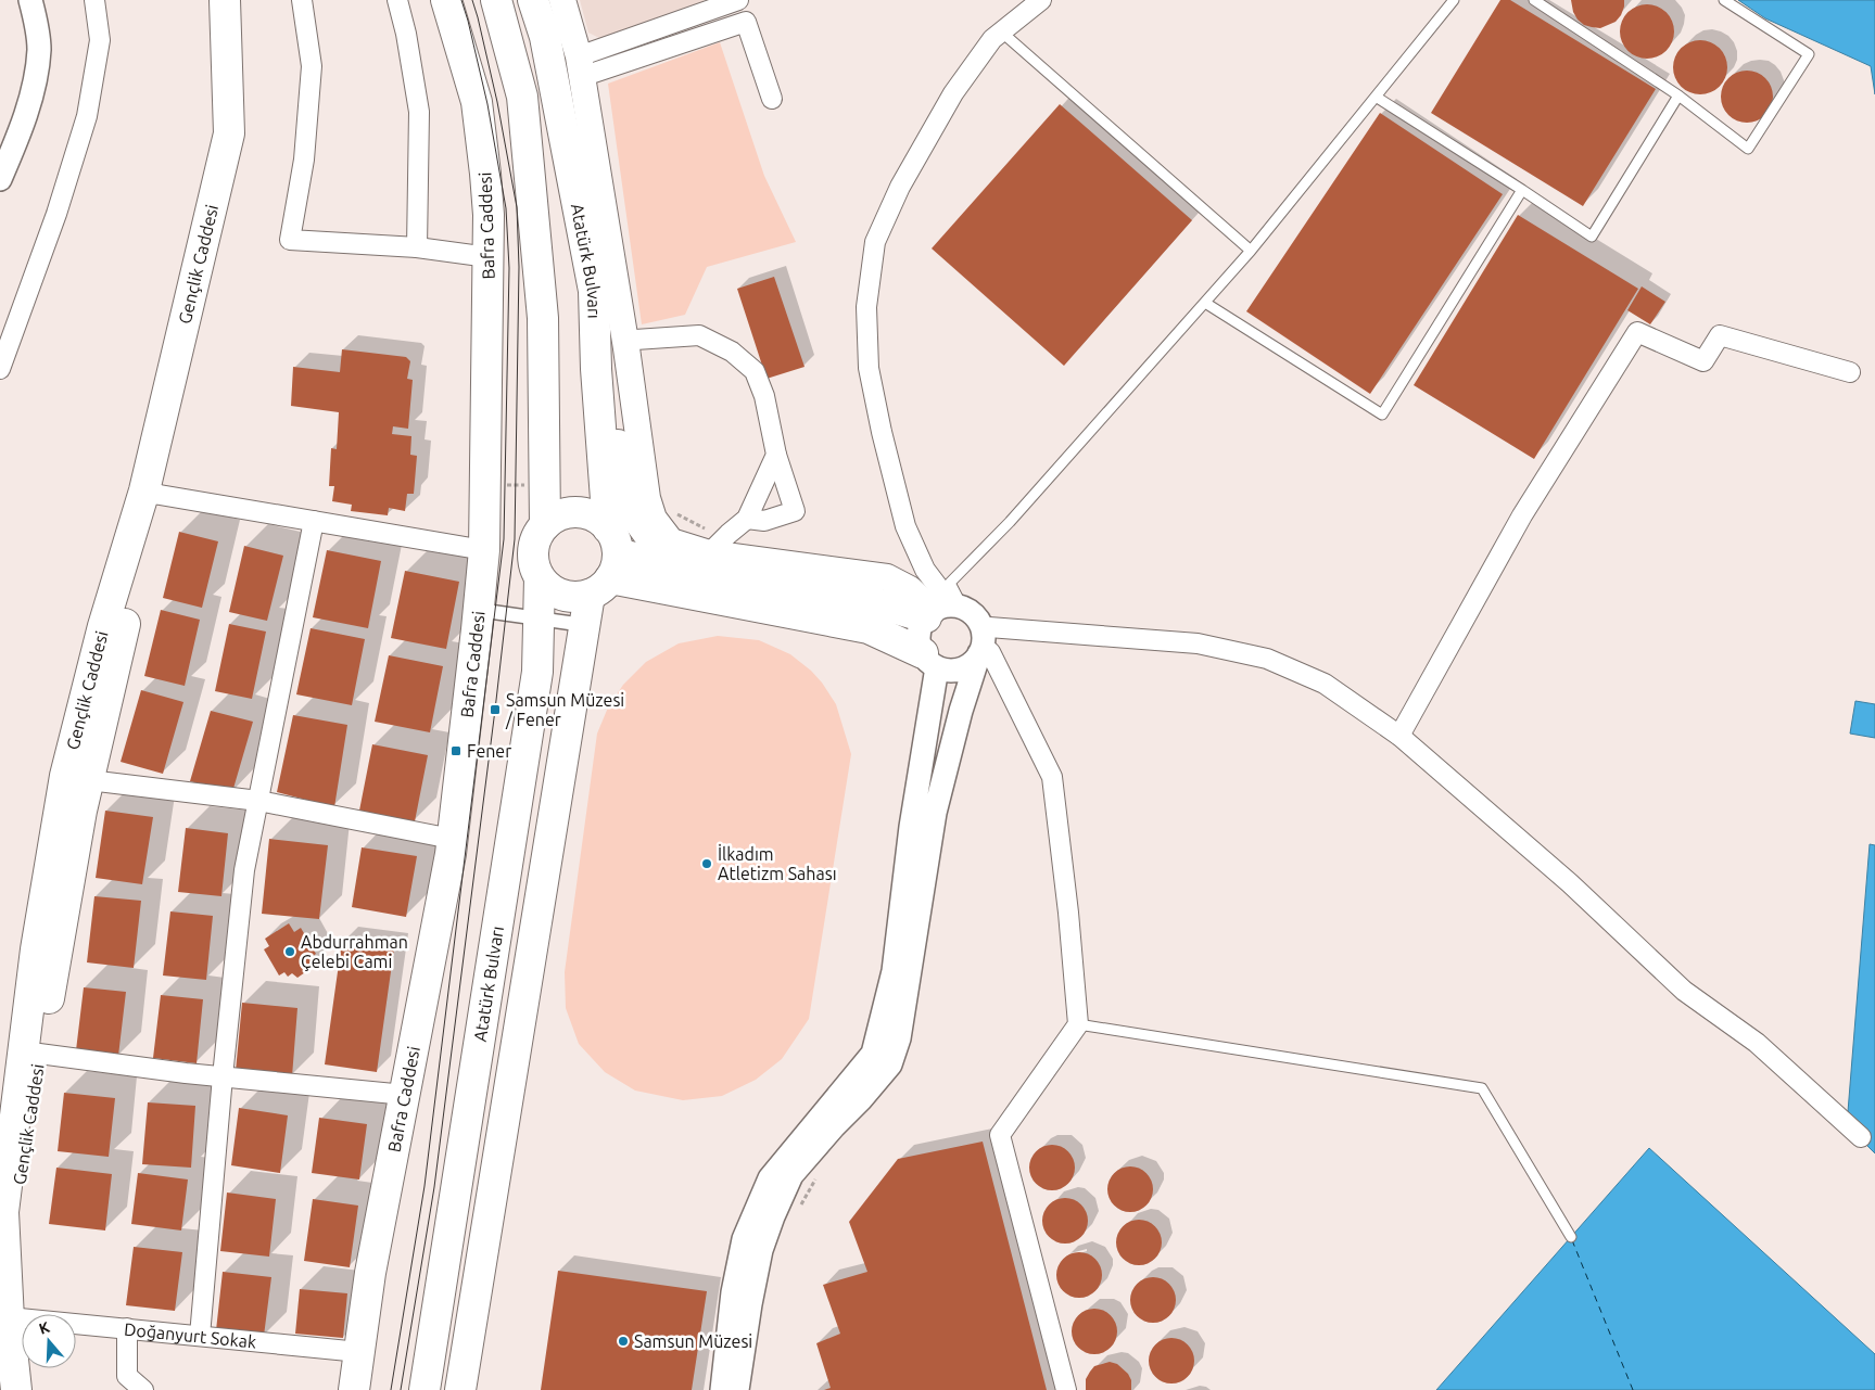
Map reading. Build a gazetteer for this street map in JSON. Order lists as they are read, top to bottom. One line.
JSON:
{"streets":{"main road":["Bafra Caddesi","Atatürk Bulvarı","Gençlik Caddesi"],"street":["Doğanyurt Sokak"]},"crossings":[["Bafra Caddesi","Doğanyurt Sokak"],["Gençlik Caddesi","Doğanyurt Sokak"]],"places":{"transit":["Samsun Müzesi / Fener","Fener"],"other":["İlkadım Atletizm Sahası","Abdurrahman Çelebi Cami","Samsun Müzesi"]},"north":"top"}
